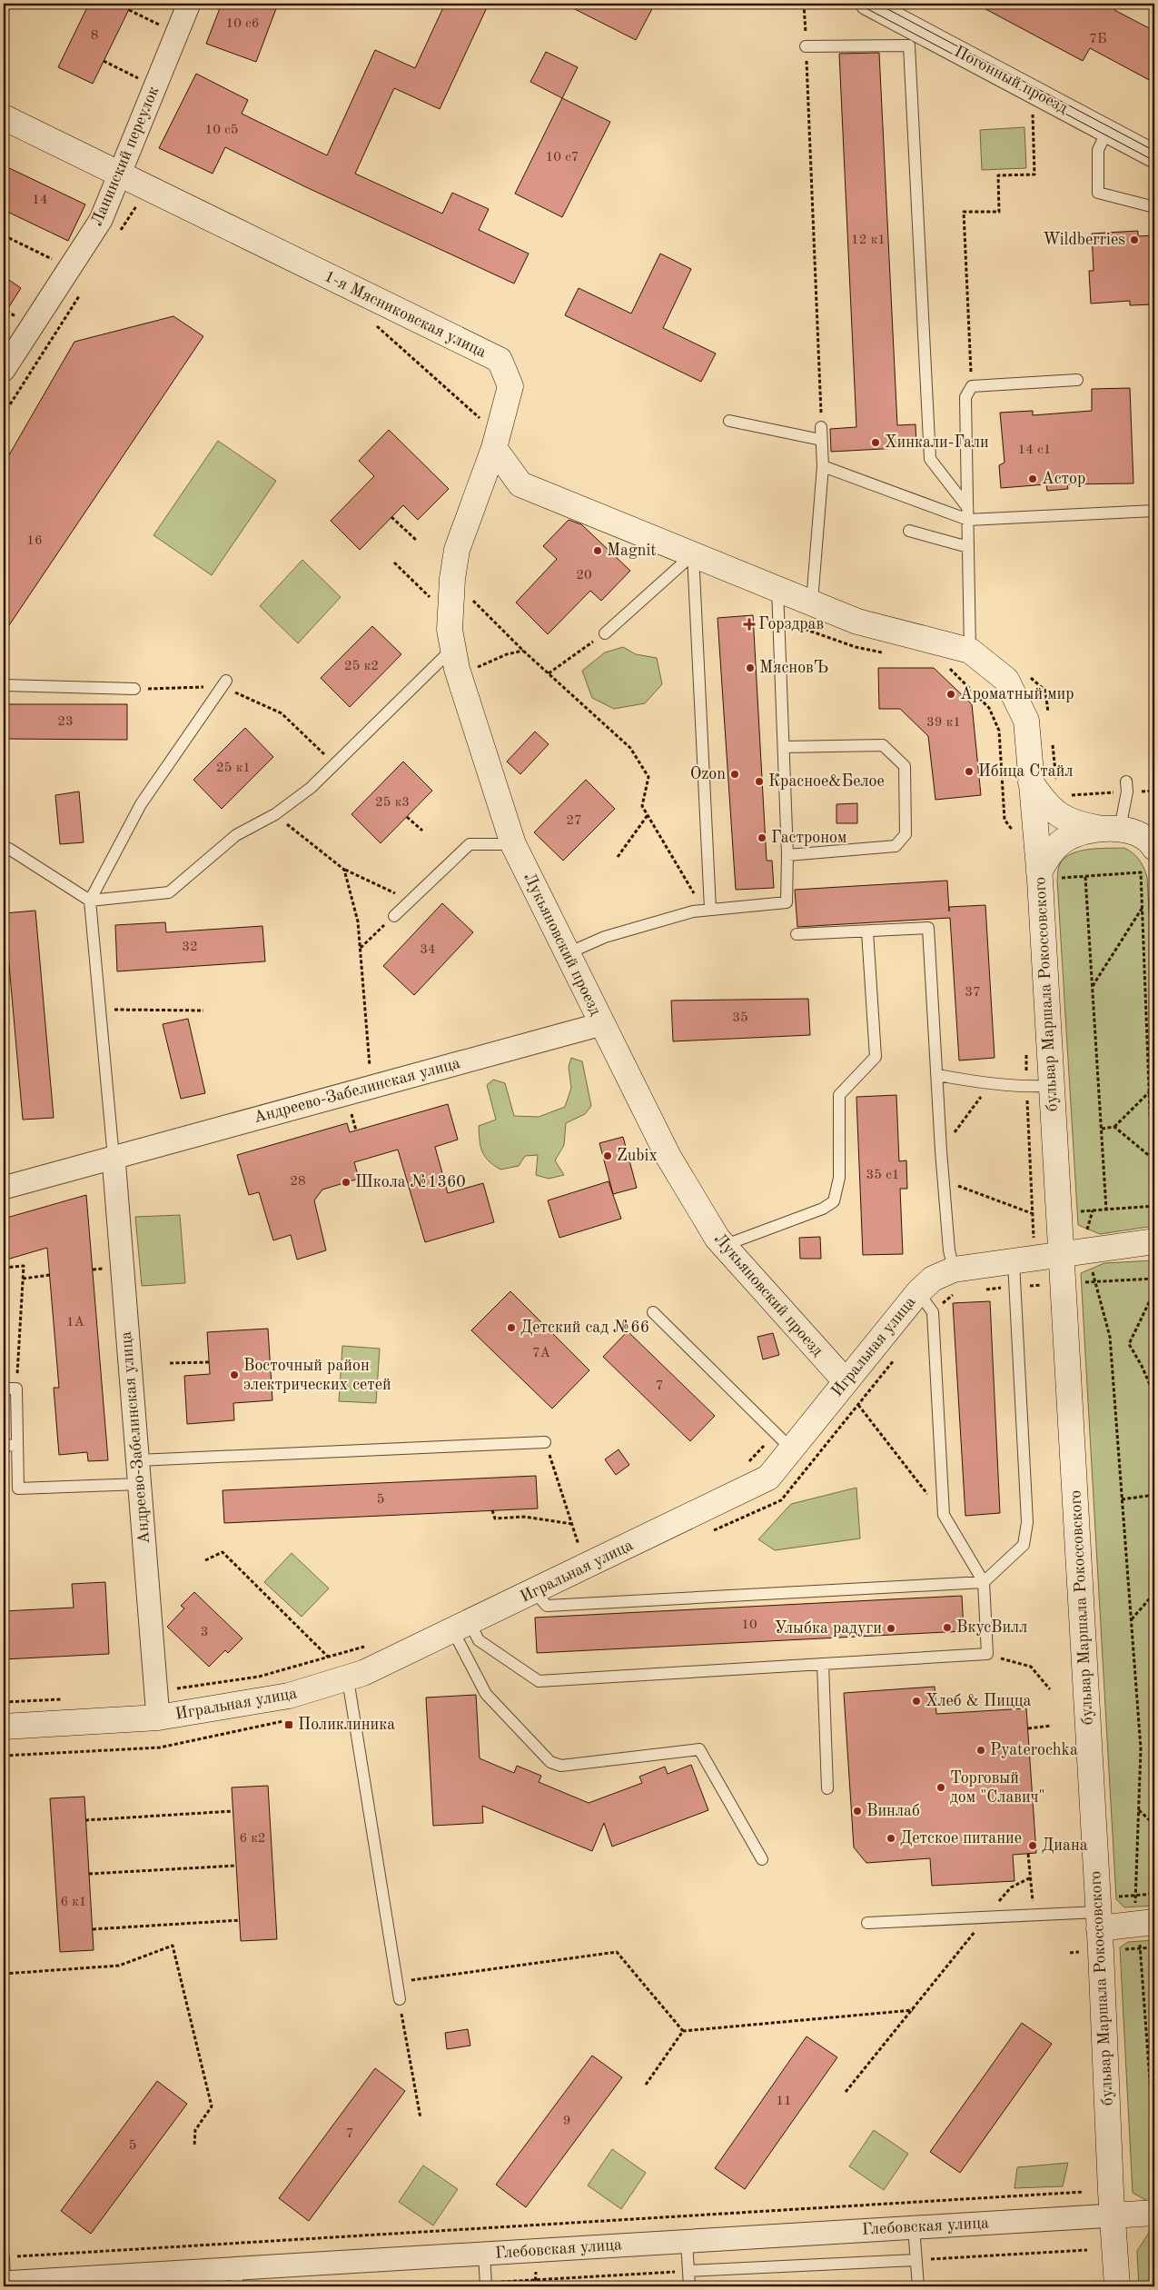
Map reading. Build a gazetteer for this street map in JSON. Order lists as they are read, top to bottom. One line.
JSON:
{"streets":{"street":["Погонный проезд","Ланинский переулок","1-я Мясниковская улица","Лукьяновский проезд","бульвар Маршала Рокоссовского","Андреево-Забелинская улица","Игральная улица","Глебовская улица"]},"crossings":[["Ланинский переулок","1-я Мясниковская улица"],["1-я Мясниковская улица","Лукьяновский проезд"],["Лукьяновский проезд","Андреево-Забелинская улица"],["Лукьяновский проезд","Игральная улица"],["бульвар Маршала Рокоссовского","Игральная улица"],["бульвар Маршала Рокоссовского","Глебовская улица"],["Андреево-Забелинская улица","Игральная улица"]],"places":{"other":["Wildberries","Хинкали-Гали","Астор","Magnit","МясновЪ","Ароматный мир","Ибица Стайл","Ozon","Красное&Белое","Гастроном","Zubix","Школа №1360","Детский сад №66","Восточный район электрических сетей","ВкусВилл","Улыбка радуги","Хлеб & Пицца","Pyaterochka","Торговый дом \"Славич\"","Винлаб","Детское питание","Диана"],"health":["Горздрав"],"transit":["Поликлиника"]},"house_numbers":["10 с6","8","7Б","10 с5","10 c7","14","12 к1","14 с1","16","20","25 к2","23","39 к1","25 к1","25 к3","27","32","34","37","35","35 с1","28","1А","7А","7","5","10","3","6 к2","6 к1","11","9","7","5"]}
